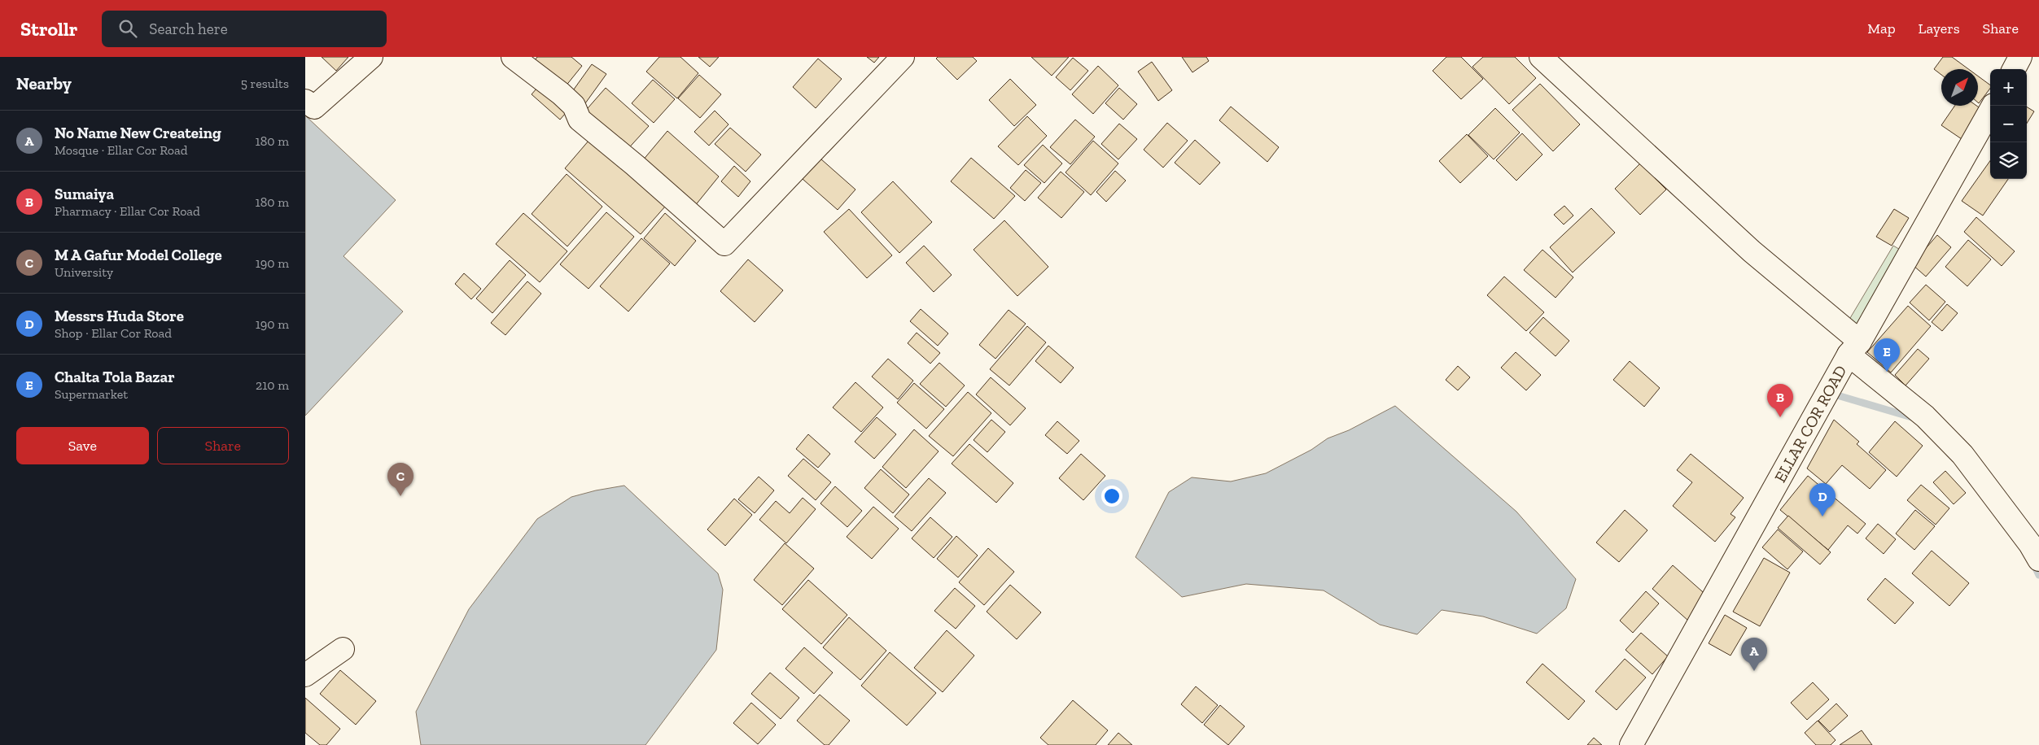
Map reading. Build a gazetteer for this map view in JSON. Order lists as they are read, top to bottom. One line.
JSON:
{"streets":{"street":["ELLAR COR ROAD"]},"north":"top right","page":{"header":"Strollr","search":"Search here","nav":["Map","Layers","Share"],"heading":["Nearby","5 results"],"map_buttons":["+","−"],"list":[{"mark":"A","name":"No Name New Createing","note":"Mosque · Ellar Cor Road","value":"180 m"},{"mark":"B","name":"Sumaiya","note":"Pharmacy · Ellar Cor Road","value":"180 m"},{"mark":"C","name":"M A Gafur Model College","note":"University","value":"190 m"},{"mark":"D","name":"Messrs Huda Store","note":"Shop · Ellar Cor Road","value":"190 m"},{"mark":"E","name":"Chalta Tola Bazar","note":"Supermarket","value":"210 m"}],"pins":["E","B","C","D","A"],"buttons":["Save","Share"]}}
